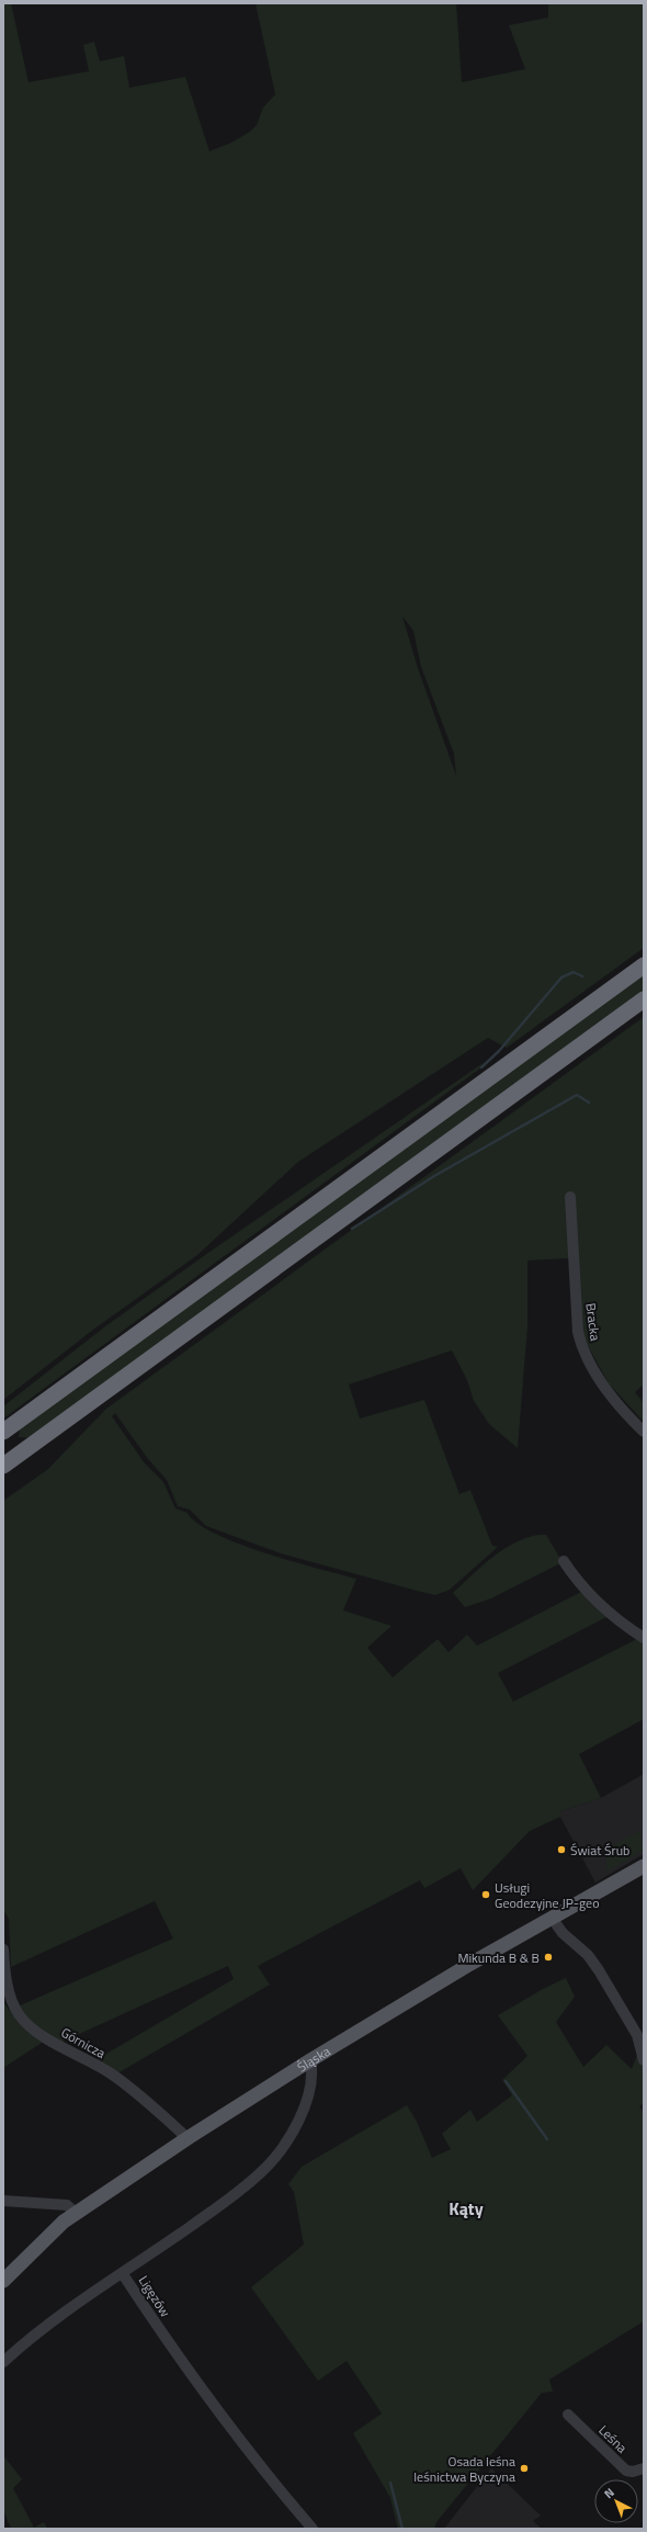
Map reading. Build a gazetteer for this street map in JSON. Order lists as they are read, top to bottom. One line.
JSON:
{"streets":{"main road":["Śląska"],"street":["Bracka","Górnicza","Ligęzów","Leśna"]},"crossings":[["Górnicza","Śląska"],["Śląska","Ligęzów"]],"districts":["Kąty"],"places":["Świat Śrub","Usługi Geodezyjne JP-geo","Mikunda B & B","Osada leśna leśnictwa Byczyna"],"north":"top left"}
